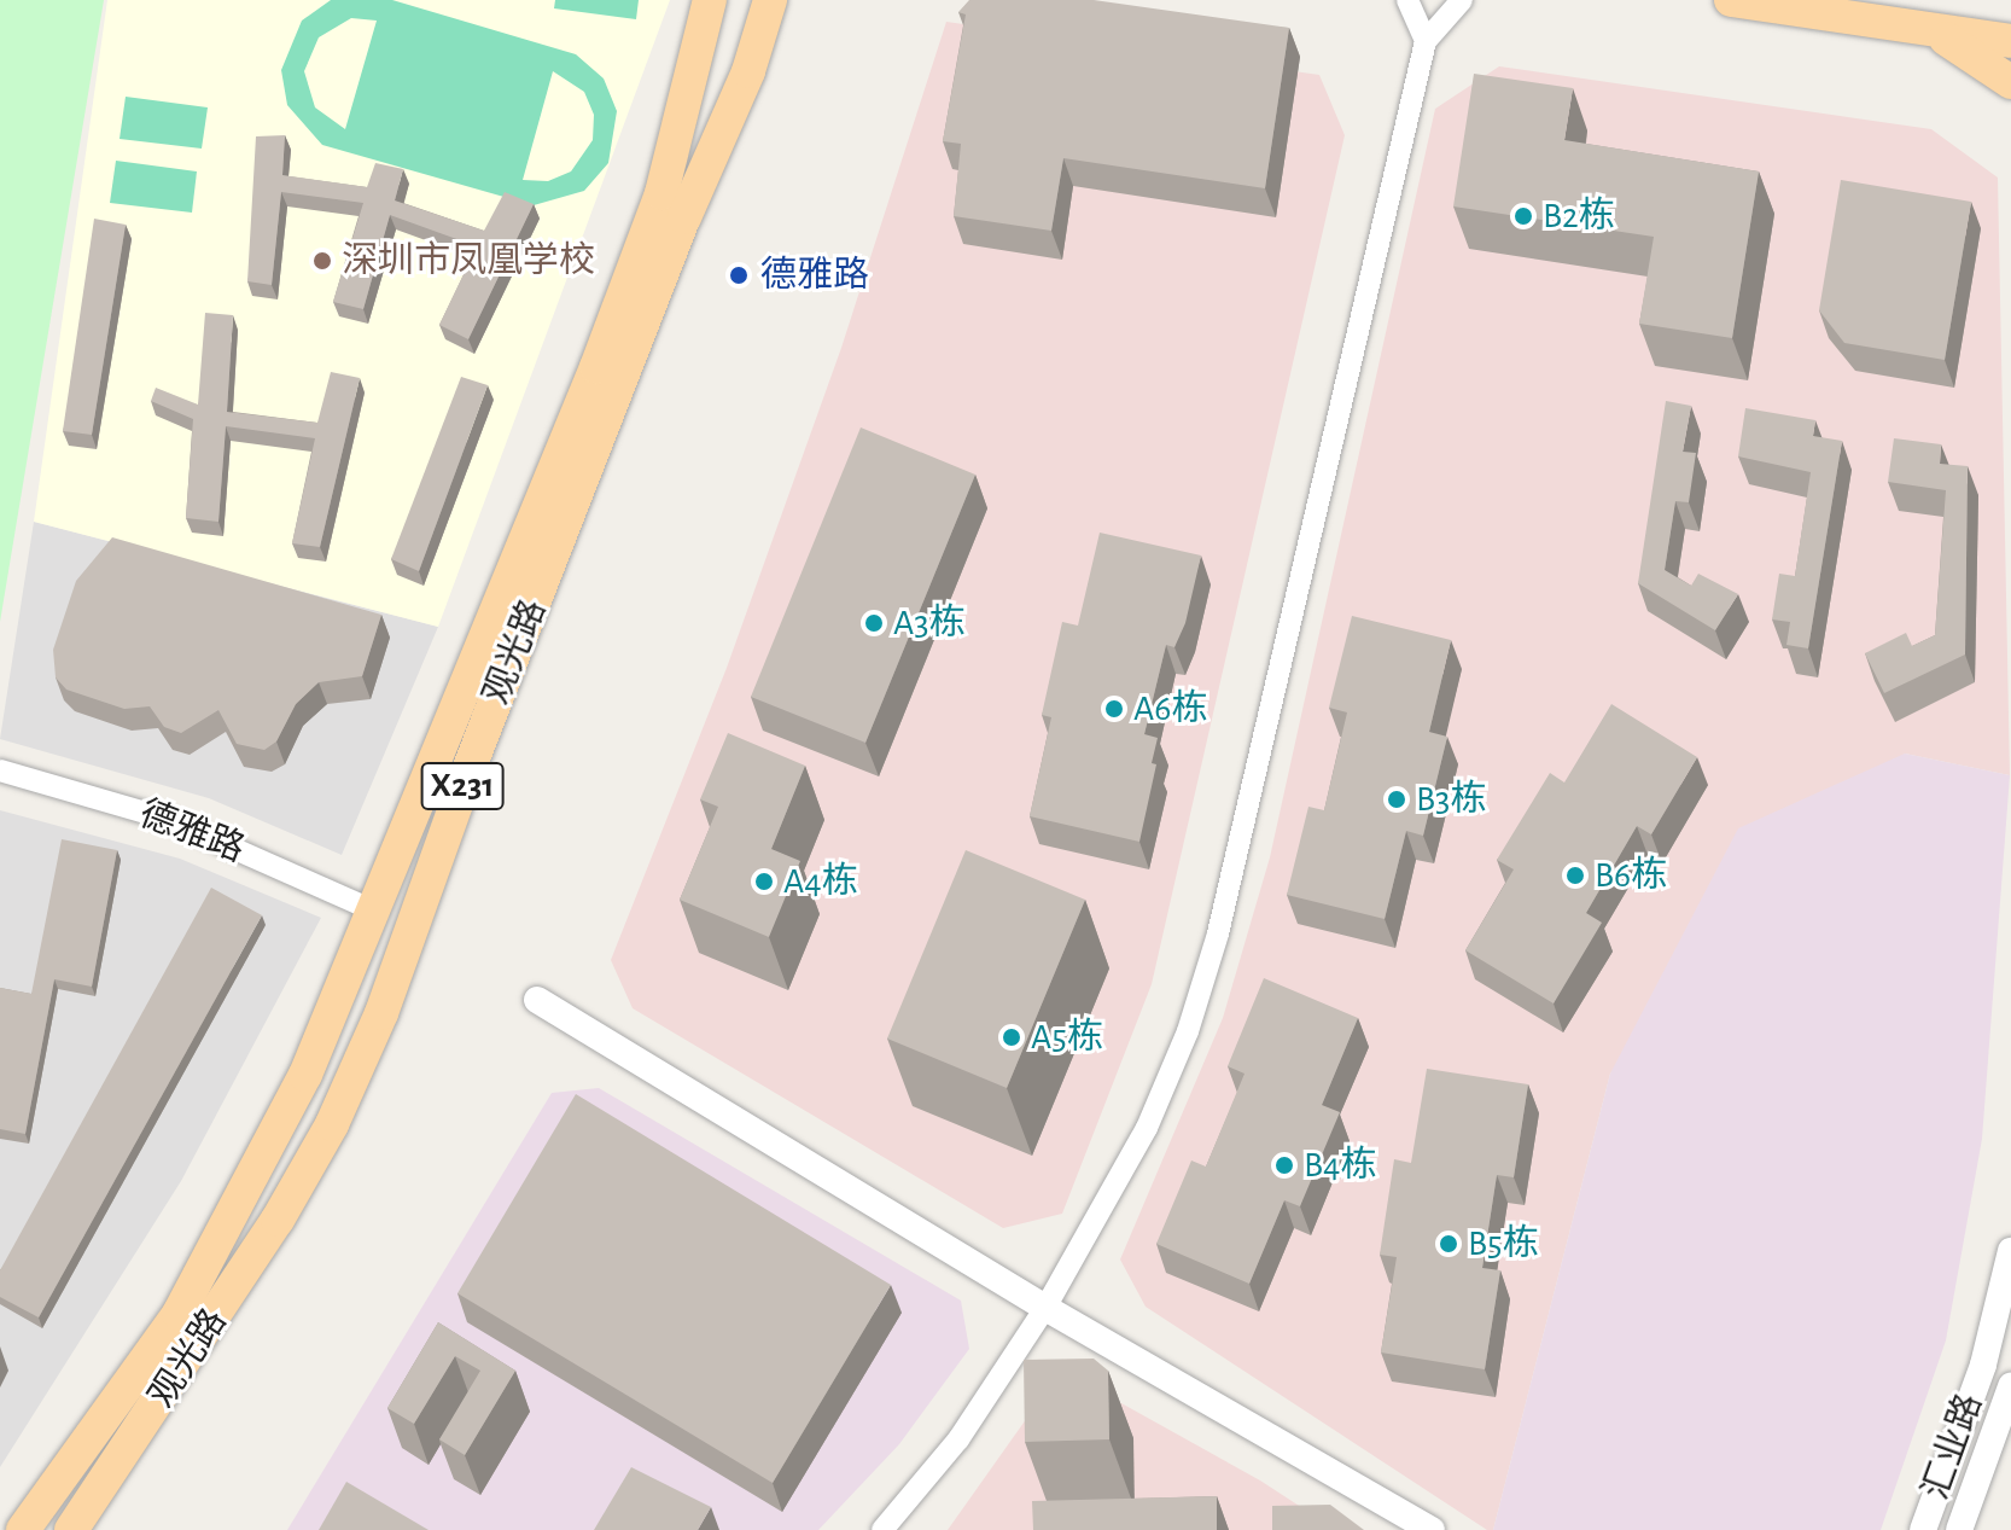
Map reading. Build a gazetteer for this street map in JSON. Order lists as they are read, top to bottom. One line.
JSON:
{"streets":{"main road":["观光路","X231"],"street":["德雅路","汇业路"]},"crossings":[["观光路","德雅路"]],"places":["B2栋","深圳市凤凰学校","德雅路","A3栋","A6栋","B3栋","B6栋","A4栋","A5栋","B4栋","B5栋"]}
